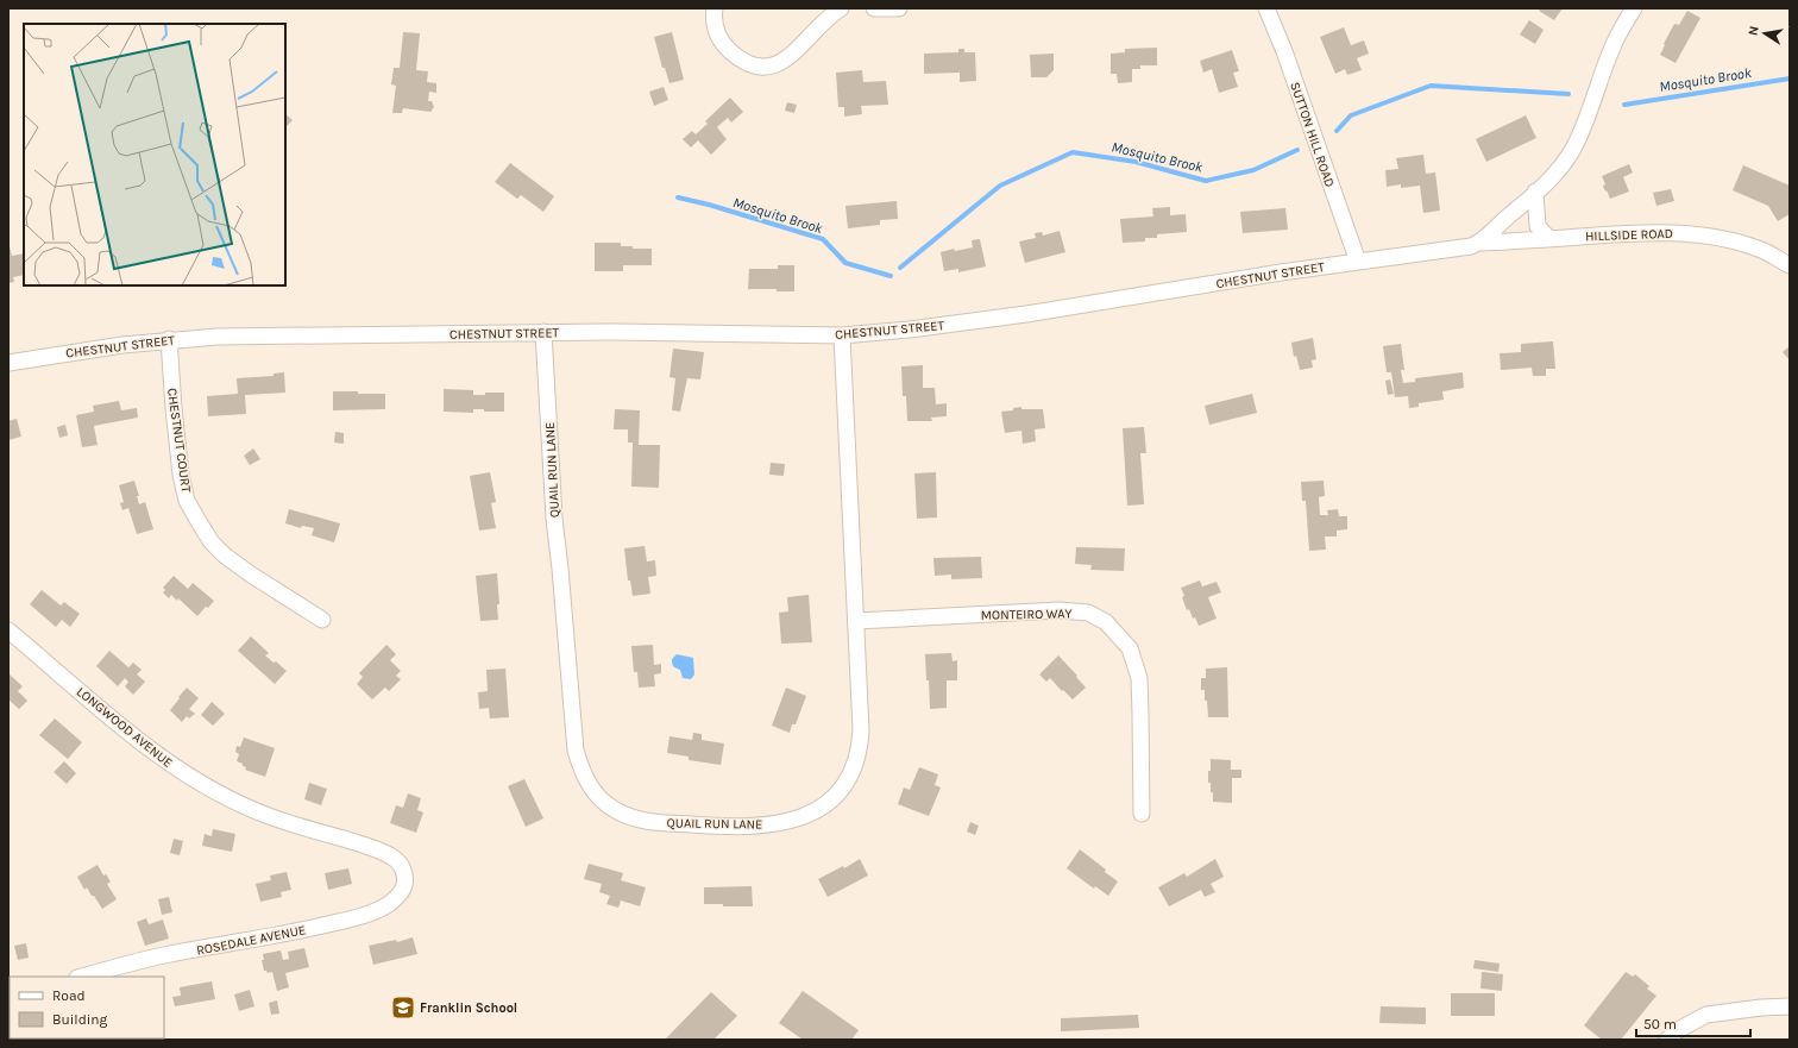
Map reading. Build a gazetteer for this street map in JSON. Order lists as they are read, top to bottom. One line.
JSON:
{"streets":{"street":["SUTTON HILL ROAD","HILLSIDE ROAD","CHESTNUT STREET","CHESTNUT COURT","QUAIL RUN LANE","MONTEIRO WAY","LONGWOOD AVENUE","ROSEDALE AVENUE"]},"crossings":[["SUTTON HILL ROAD","CHESTNUT STREET"],["HILLSIDE ROAD","CHESTNUT STREET"],["CHESTNUT STREET","CHESTNUT COURT"],["CHESTNUT STREET","QUAIL RUN LANE"],["QUAIL RUN LANE","MONTEIRO WAY"],["LONGWOOD AVENUE","ROSEDALE AVENUE"]],"water":["Mosquito Brook"],"places":{"school or university":["Franklin School"]},"legend":["Road","Building"],"scale_bar":"50 m","north":"left"}
